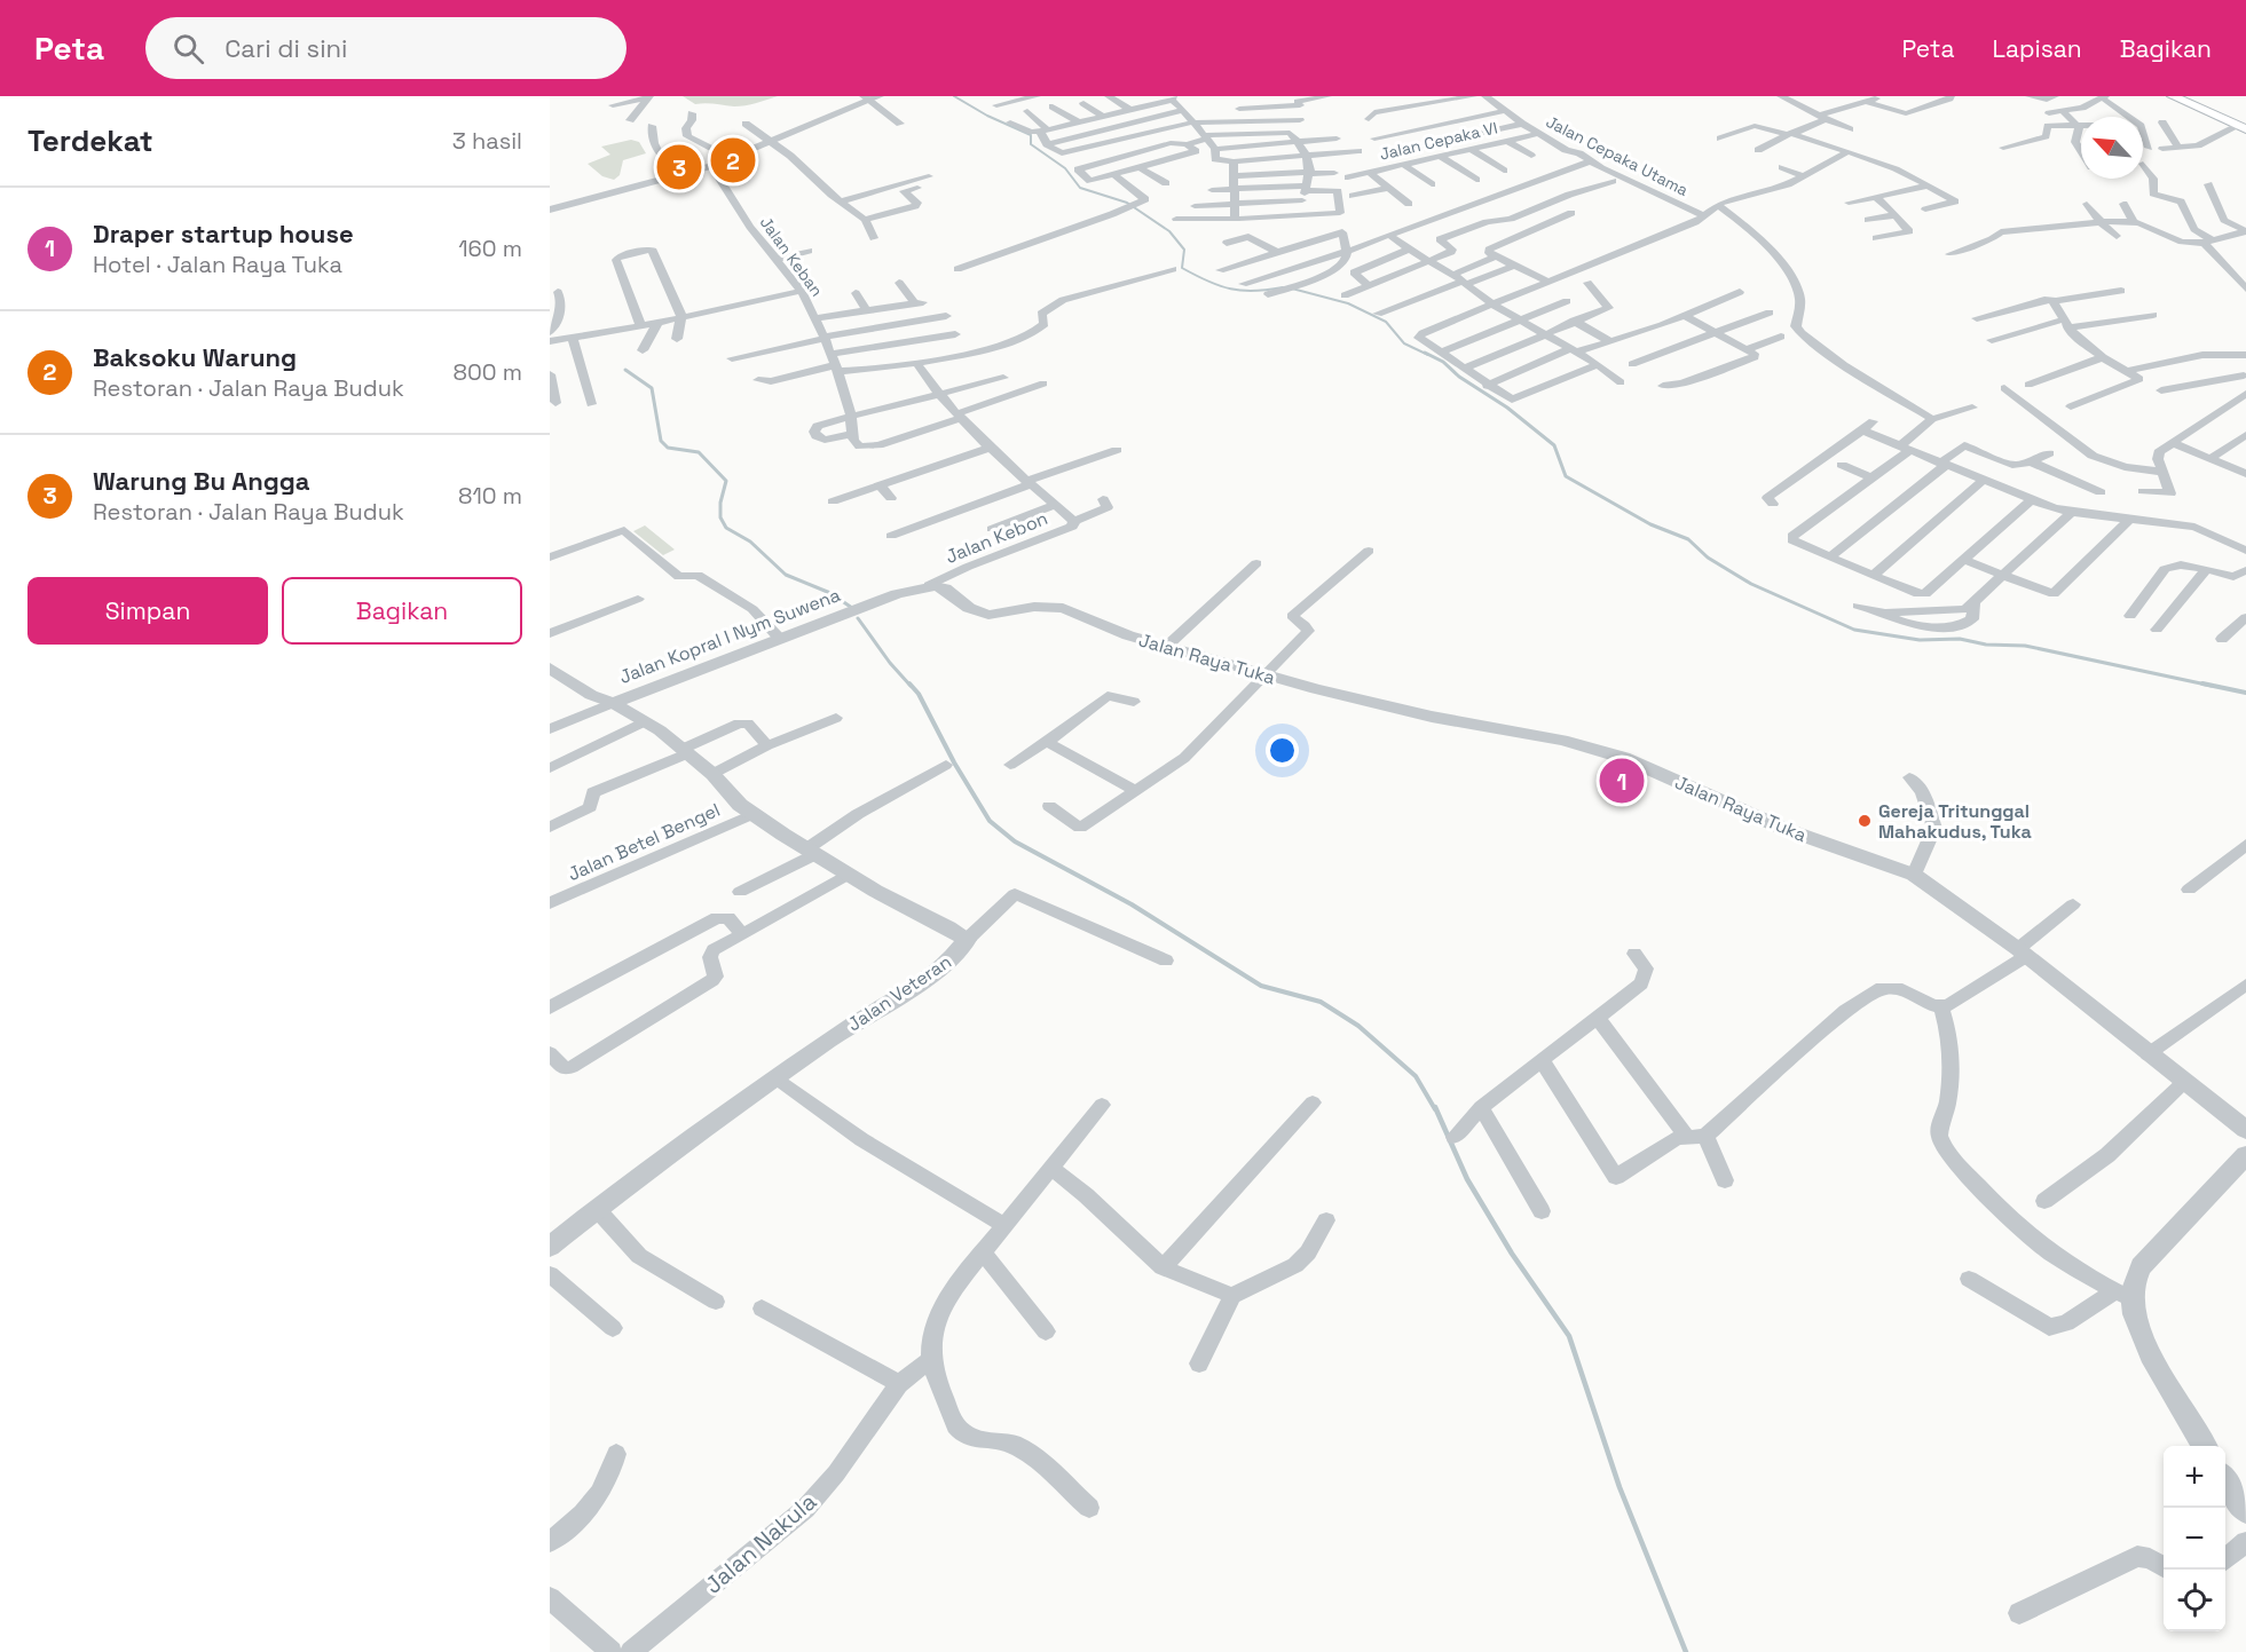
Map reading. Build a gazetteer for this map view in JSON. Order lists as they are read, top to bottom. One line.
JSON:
{"streets":{"street":["Jalan Cepaka VI","Jalan Cepaka Utama","Jalan Keban","Jalan Kebon","Jalan Kopral I Nym Suwena","Jalan Raya Tuka","Jalan Betel Bengel","Jalan Veteran","Jalan Nakula"]},"crossings":[["Jalan Cepaka VI","Jalan Cepaka Utama"],["Jalan Kebon","Jalan Kopral I Nym Suwena"],["Jalan Kebon","Jalan Raya Tuka"],["Jalan Kopral I Nym Suwena","Jalan Raya Tuka"],["Jalan Kopral I Nym Suwena","Jalan Veteran"],["Jalan Betel Bengel","Jalan Veteran"]],"places":["Gereja Tritunggal Mahakudus, Tuka"],"north":"top left","page":{"header":"Peta","search":"Cari di sini","nav":["Peta","Lapisan","Bagikan"],"heading":["Terdekat","3 hasil"],"pins":["2","3","1"],"list":[{"mark":"1","name":"Draper startup house","note":"Hotel · Jalan Raya Tuka","value":"160 m"},{"mark":"2","name":"Baksoku Warung","note":"Restoran · Jalan Raya Buduk","value":"800 m"},{"mark":"3","name":"Warung Bu Angga","note":"Restoran · Jalan Raya Buduk","value":"810 m"}],"buttons":["Simpan","Bagikan"],"map_buttons":["+","−"]}}
